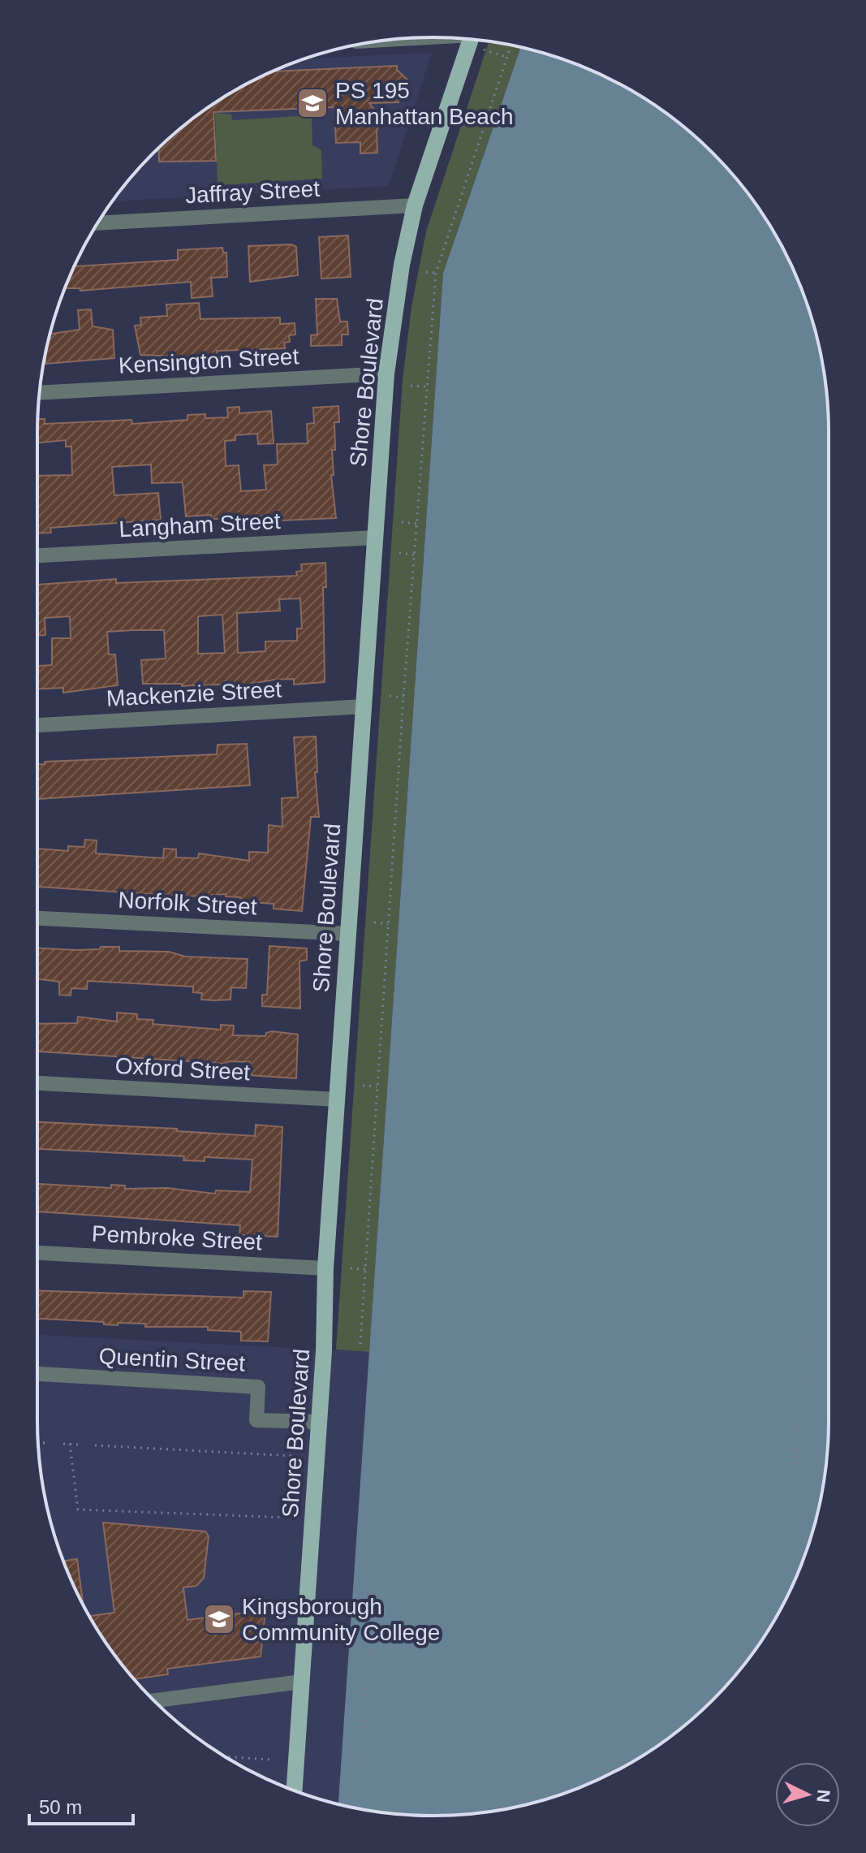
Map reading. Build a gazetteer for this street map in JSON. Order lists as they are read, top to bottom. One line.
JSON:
{"streets":{"main road":["Shore Boulevard"],"street":["Jaffray Street","Kensington Street","Langham Street","Mackenzie Street","Norfolk Street","Oxford Street","Pembroke Street","Quentin Street"]},"crossings":[["Jaffray Street","Shore Boulevard"],["Kensington Street","Shore Boulevard"],["Shore Boulevard","Langham Street"],["Shore Boulevard","Mackenzie Street"],["Shore Boulevard","Norfolk Street"],["Shore Boulevard","Oxford Street"],["Shore Boulevard","Pembroke Street"],["Shore Boulevard","Quentin Street"]],"places":{"school or university":["PS 195 Manhattan Beach","Kingsborough Community College"]},"scale_bar":"50 m","north":"right"}
